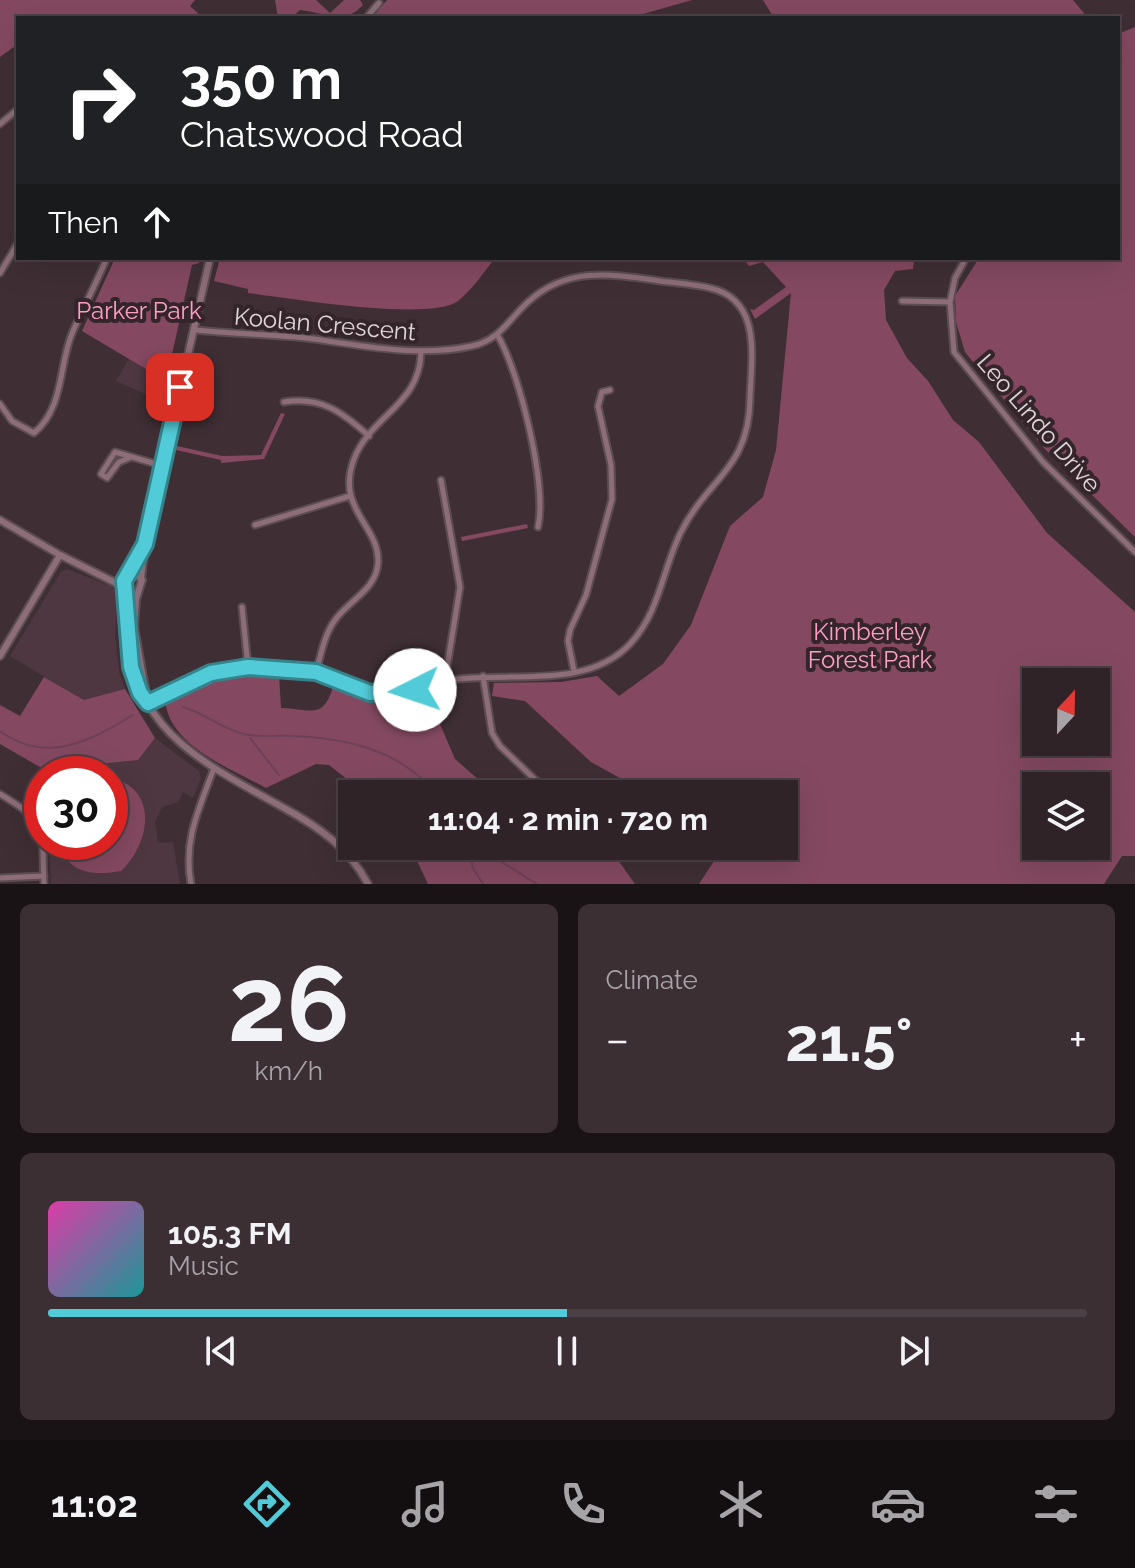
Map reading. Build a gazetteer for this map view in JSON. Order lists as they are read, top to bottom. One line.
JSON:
{"streets":{"street":["Koolan Crescent","Leo Lindo Drive"]},"parks":["Parker Park","Kimberley Forest Park"],"north":"top","page":{"turn":["350 m","Chatswood Road"],"then":"Then","limit":"30","trip":"11:04 · 2 min · 720 m","tile":[["26","km/h"],"Climate"],"heat":["−","21.5°","+"],"song":["105.3 FM","Music"],"tabs":"11:02"}}
